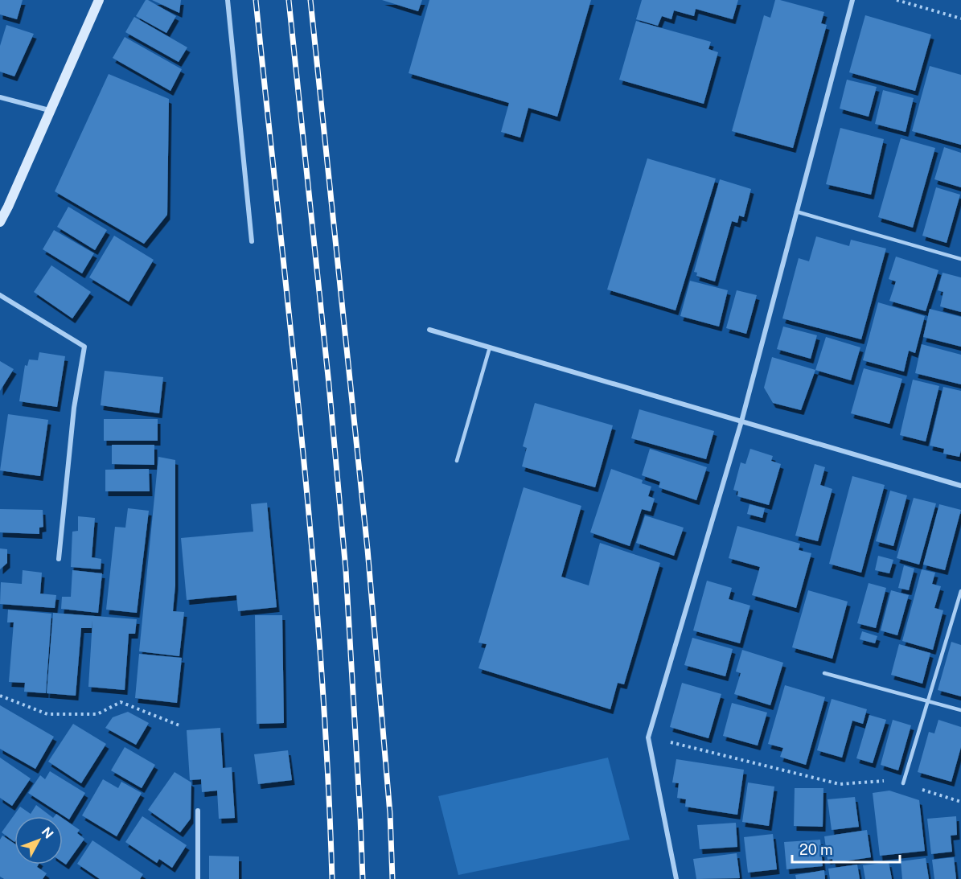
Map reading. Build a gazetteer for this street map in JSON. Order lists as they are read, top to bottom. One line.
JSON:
{"scale_bar":"20 m","north":"top right"}
